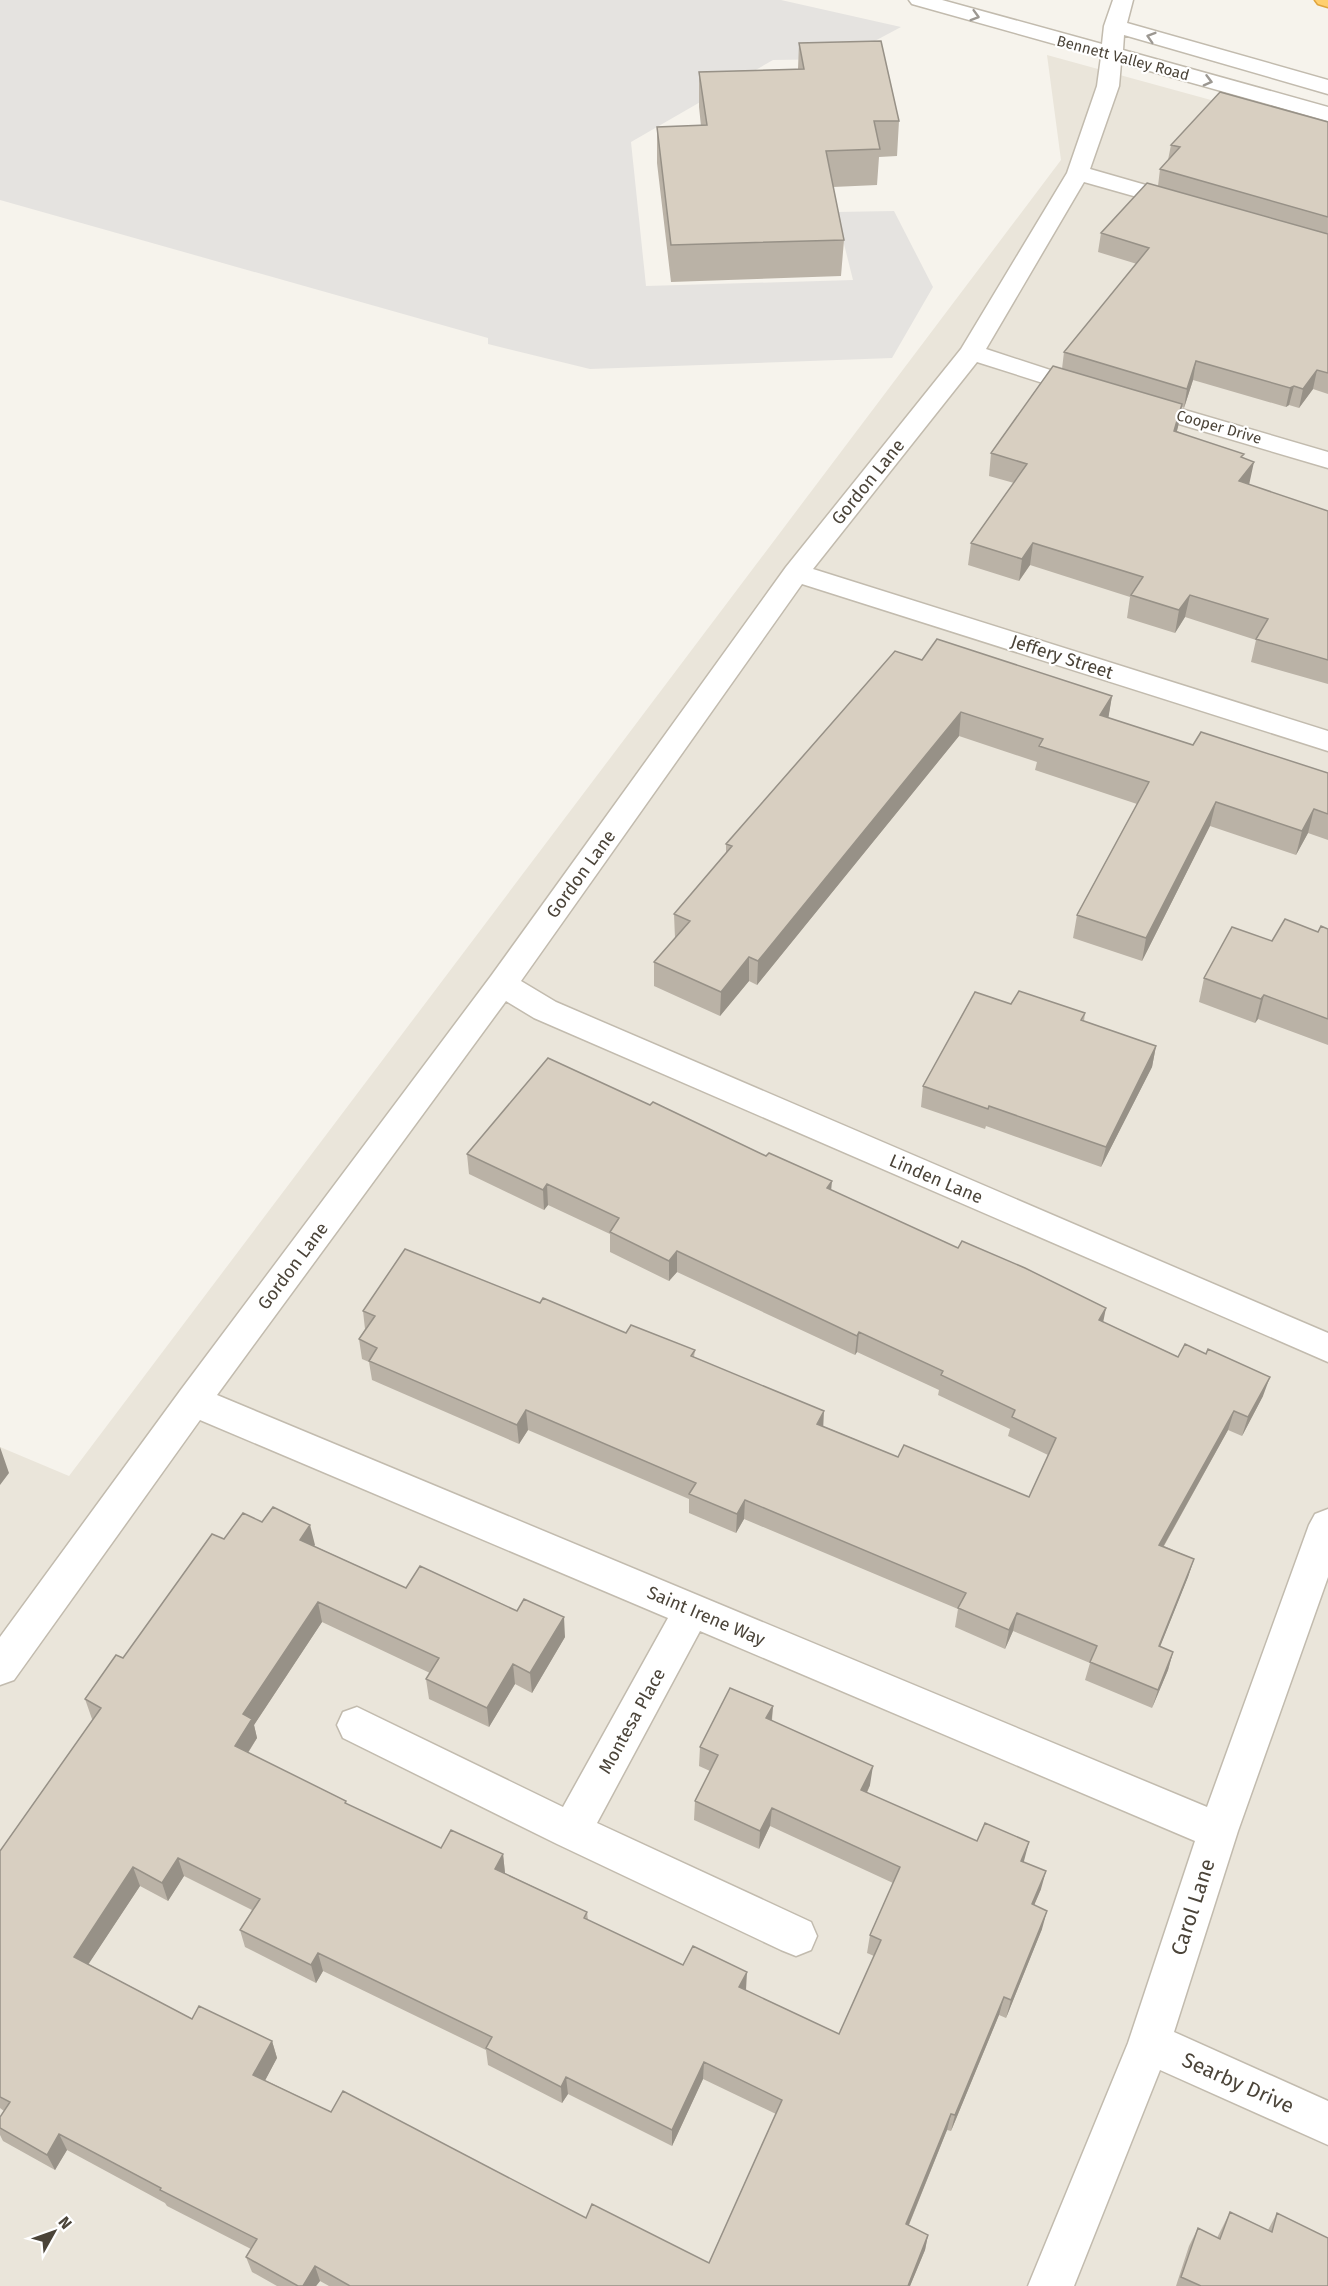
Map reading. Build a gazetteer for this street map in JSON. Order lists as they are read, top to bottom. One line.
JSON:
{"streets":{"street":["Bennett Valley Road","Cooper Drive","Gordon Lane","Jeffery Street","Linden Lane","Saint Irene Way","Montesa Place","Carol Lane","Searby Drive"]},"crossings":[["Bennett Valley Road","Gordon Lane"],["Cooper Drive","Gordon Lane"],["Gordon Lane","Jeffery Street"],["Gordon Lane","Linden Lane"],["Gordon Lane","Saint Irene Way"],["Saint Irene Way","Montesa Place"],["Saint Irene Way","Carol Lane"],["Carol Lane","Searby Drive"]],"north":"top right"}
